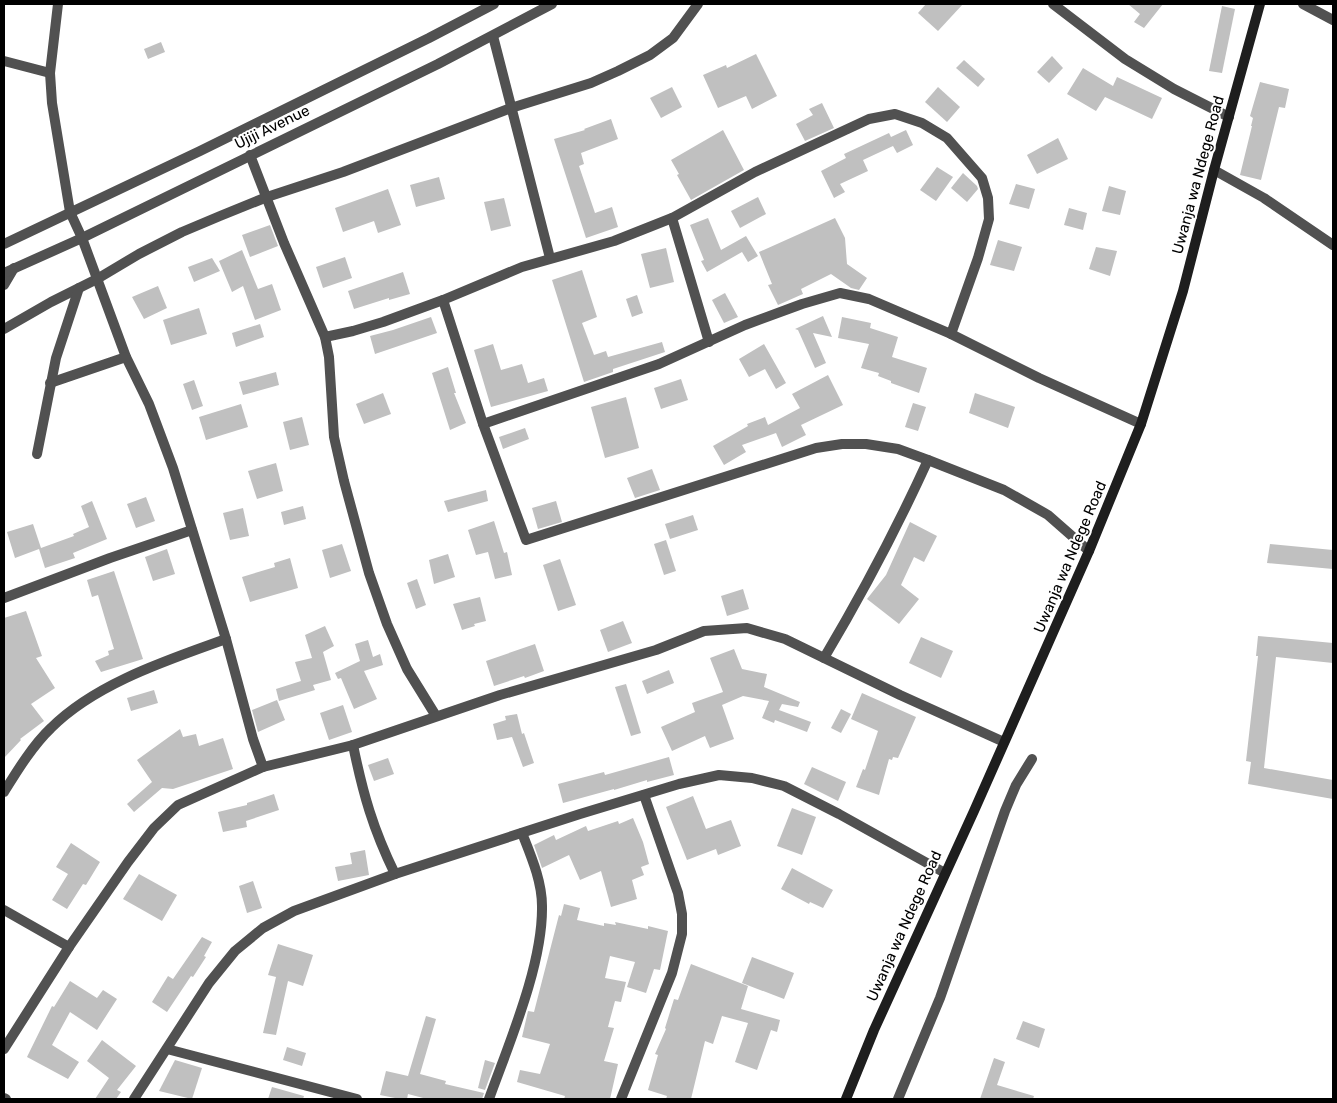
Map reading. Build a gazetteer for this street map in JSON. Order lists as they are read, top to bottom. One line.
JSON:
{"streets":{"main road":["Uwanja wa Ndege Road"],"street":["Ujiji Avenue"]}}
